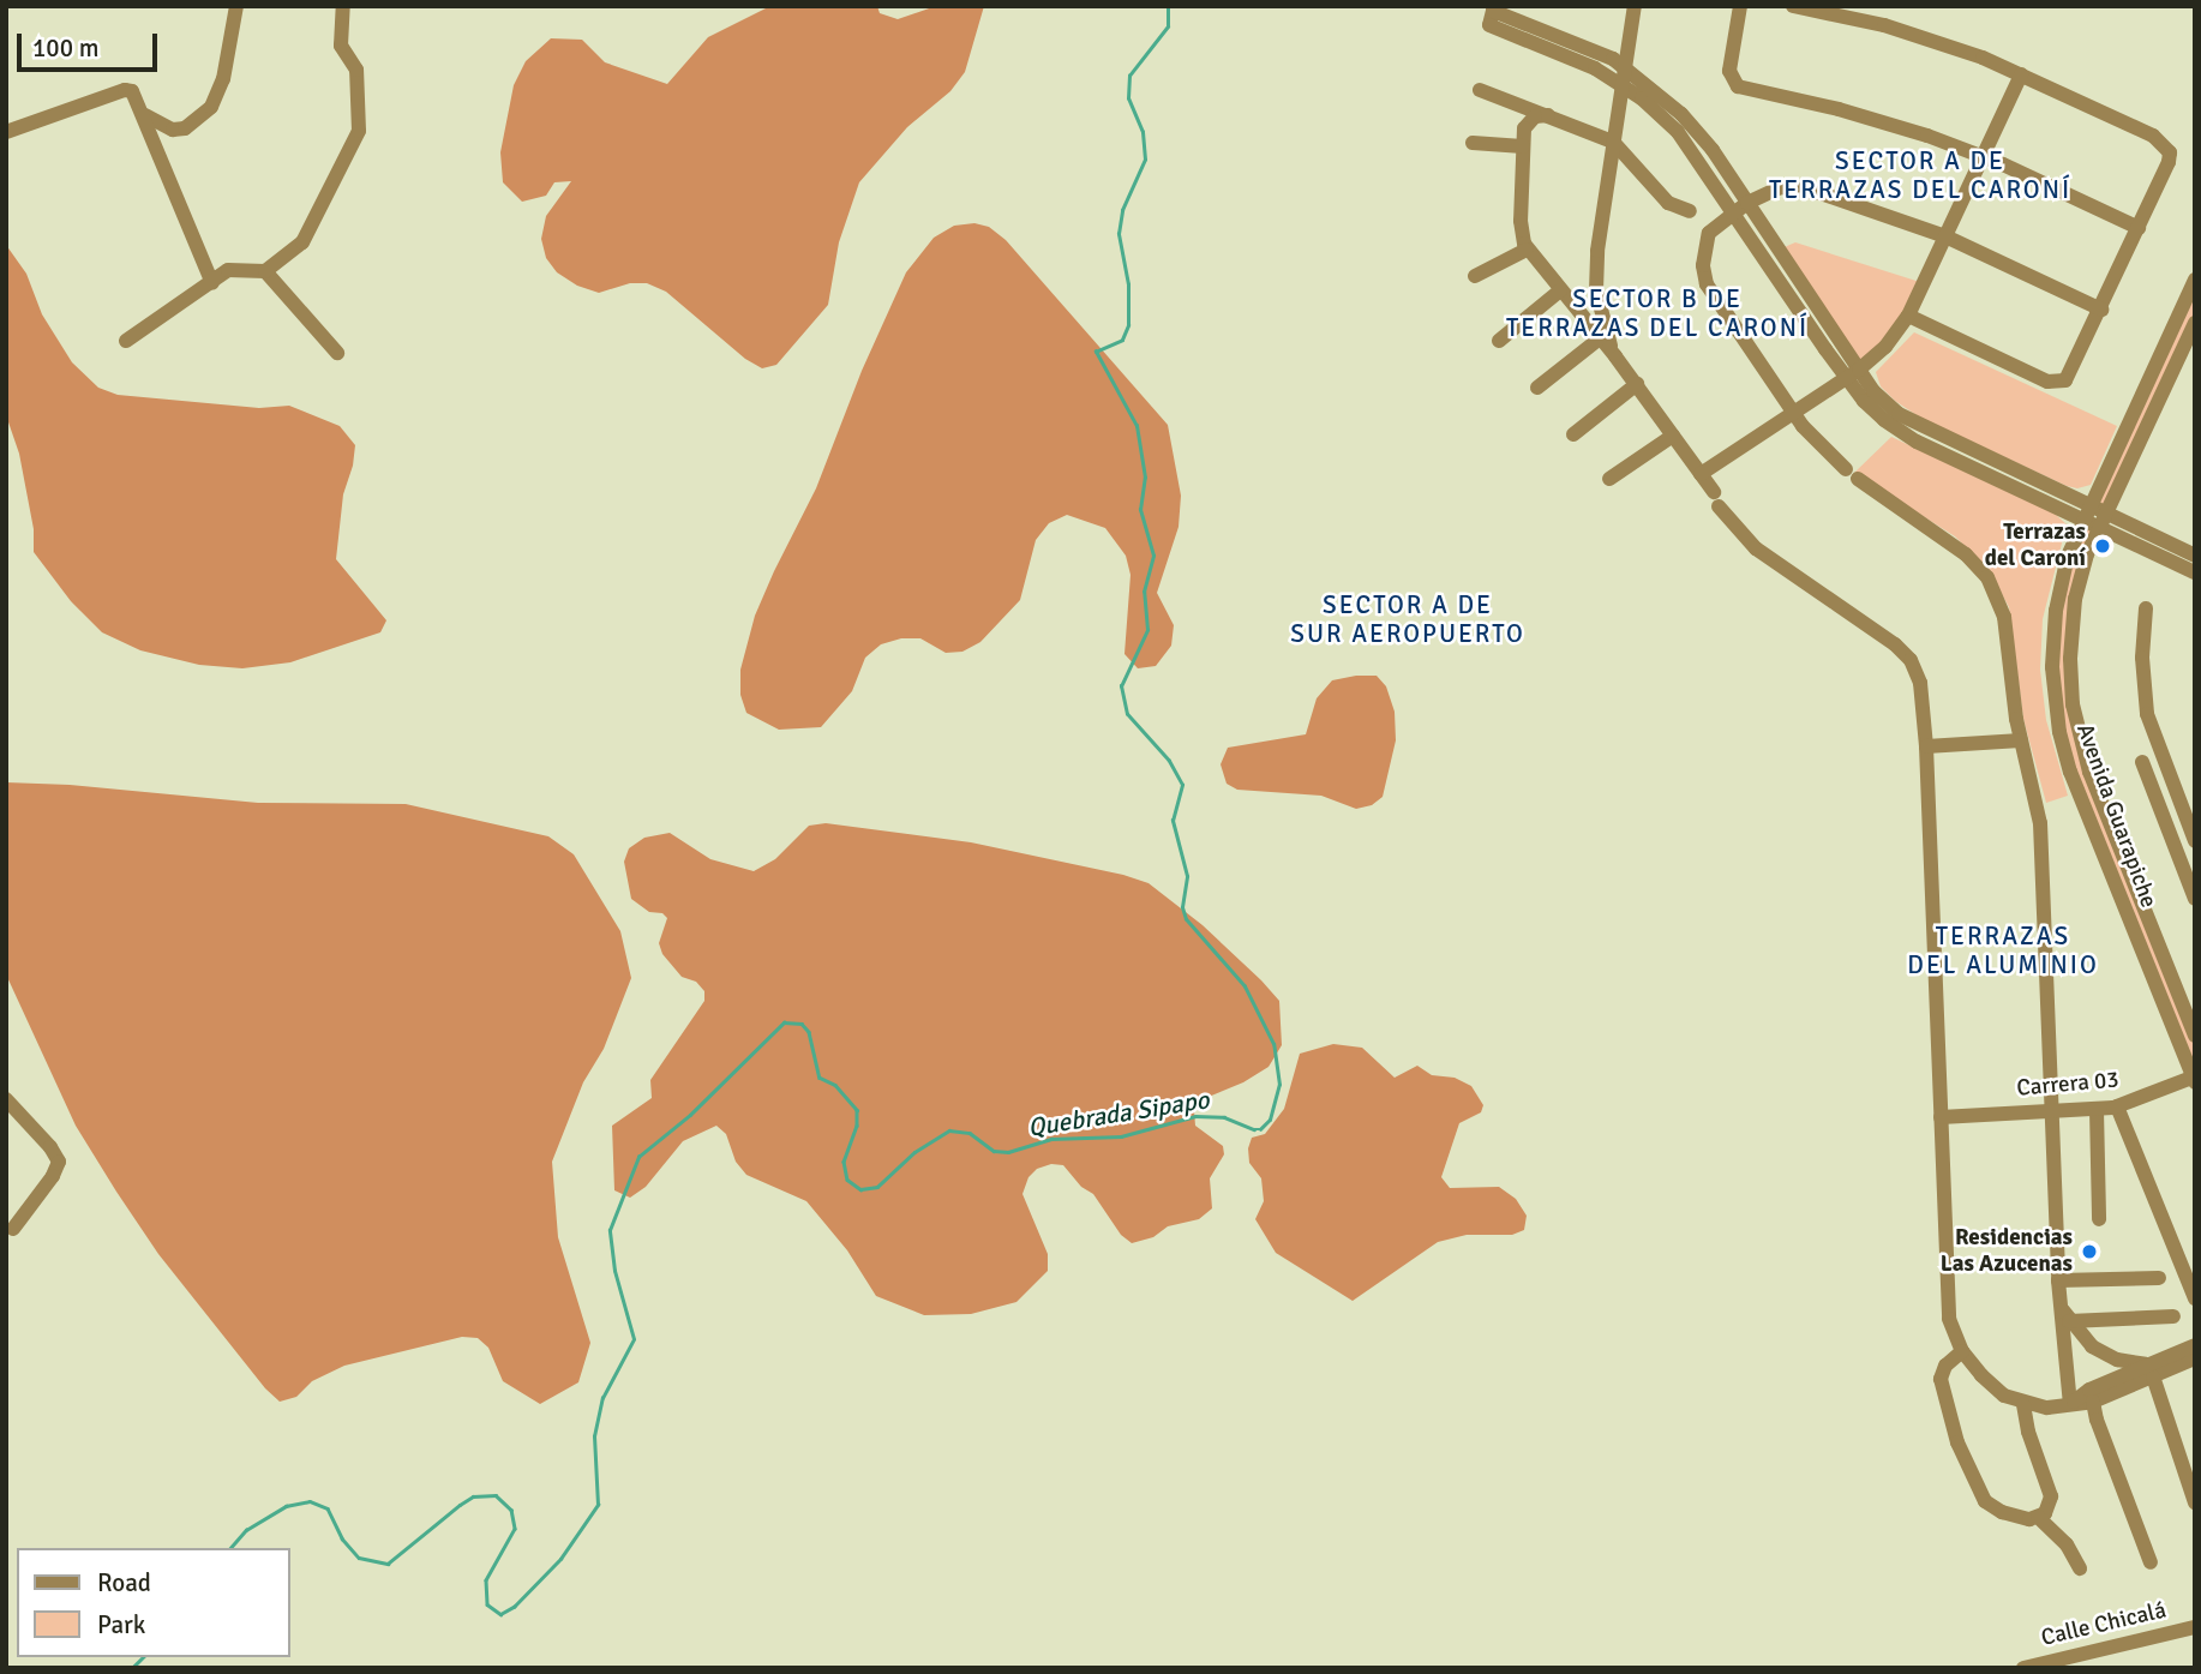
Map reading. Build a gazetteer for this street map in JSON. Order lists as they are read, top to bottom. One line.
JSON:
{"streets":{"street":["Avenida Guarapiche","Carrera 03","Calle Chicalá"]},"crossings":[["Avenida Guarapiche","Carrera 03"]],"districts":["SECTOR A DE TERRAZAS DEL CARONÍ","SECTOR B DE TERRAZAS DEL CARONÍ","SECTOR A DE SUR AEROPUERTO","TERRAZAS DEL ALUMINIO"],"water":["Quebrada Sipapo"],"places":["Terrazas del Caroní","Residencias Las Azucenas"],"legend":["Road","Park"],"scale_bar":"100 m"}
